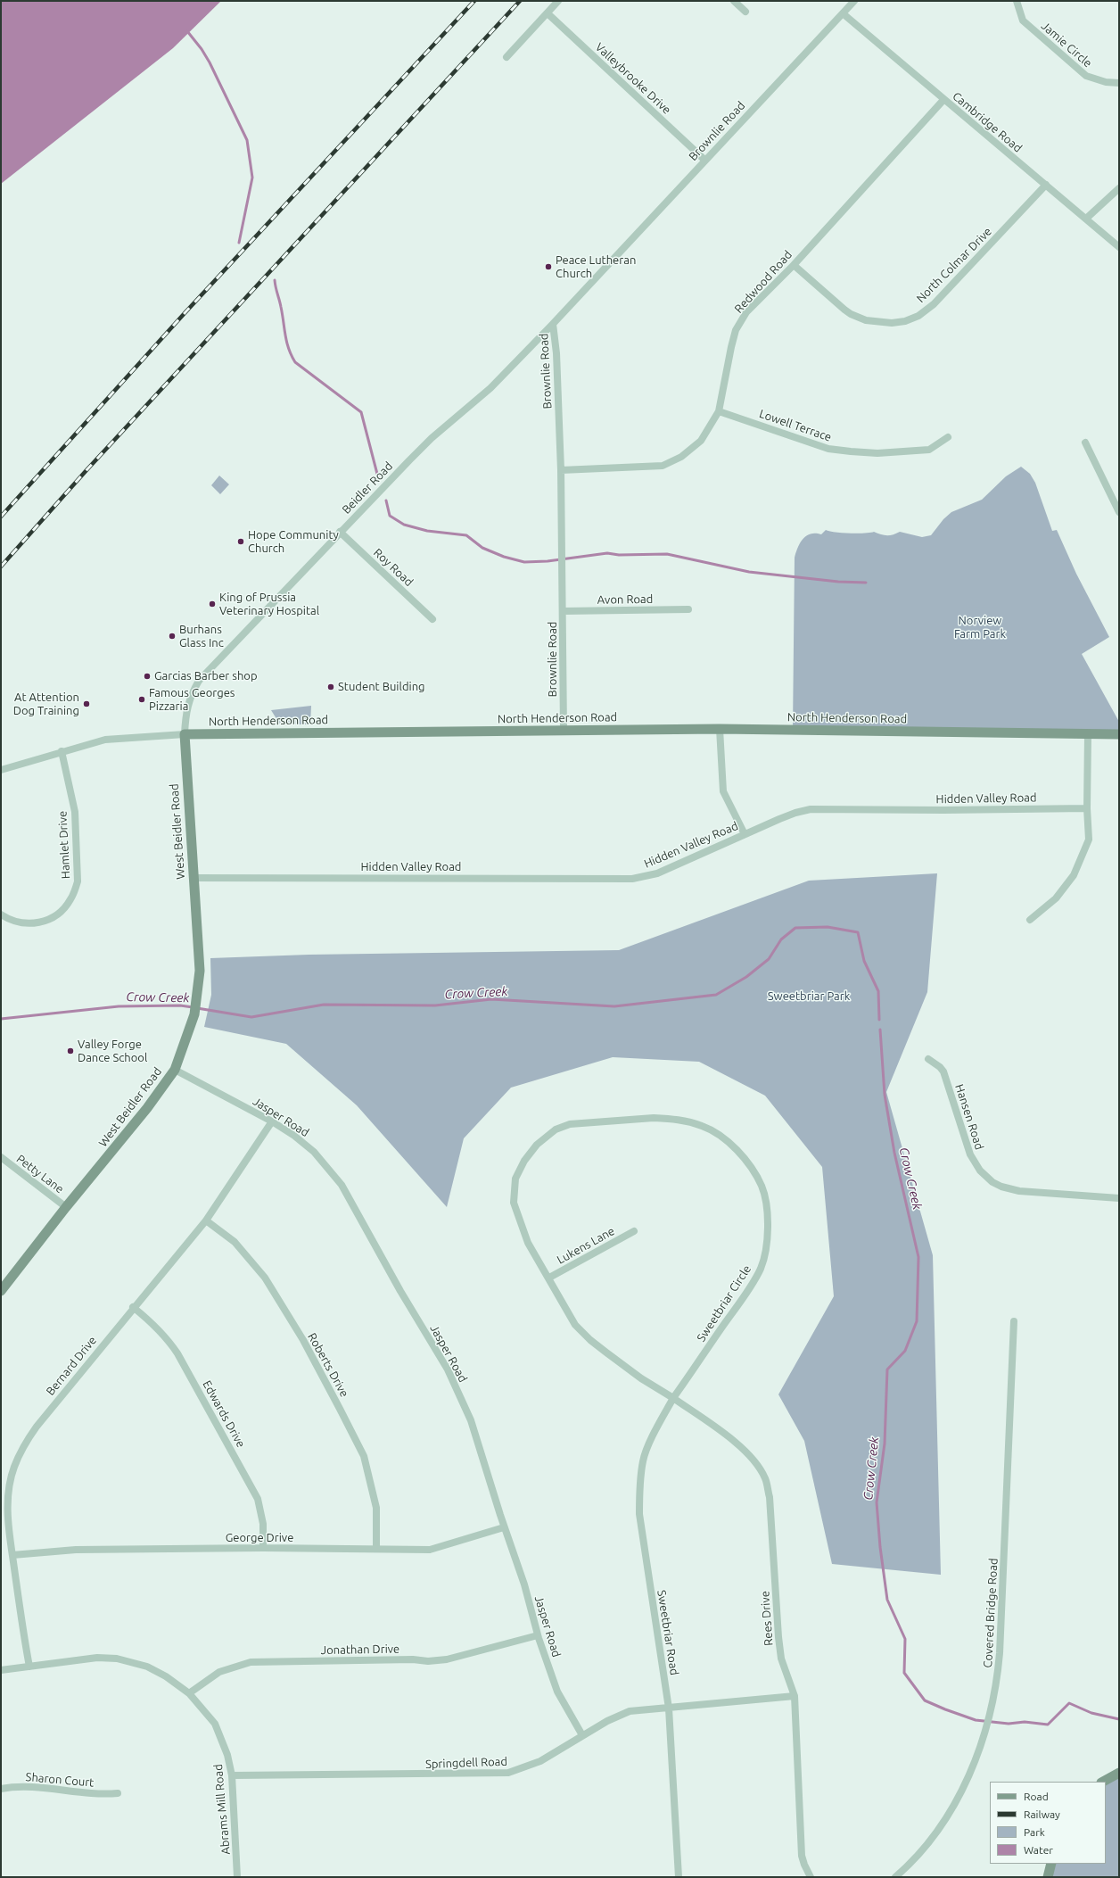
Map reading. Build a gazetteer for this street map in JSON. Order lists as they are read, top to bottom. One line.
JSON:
{"streets":{"street":["Jamie Circle","Valleybrooke Drive","Cambridge Road","Brownlie Road","North Colmar Drive","Redwood Road","Lowell Terrace","Beidler Road","Roy Road","Avon Road","North Henderson Road","Hidden Valley Road","West Beidler Road","Hamlet Drive","Jasper Road","Hansen Road","Petty Lane","Lukens Lane","Sweetbriar Circle","Roberts Drive","Bernard Drive","Edwards Drive","George Drive","Covered Bridge Road","Rees Drive","Sweetbriar Road","Jonathan Drive","Springdell Road","Sharon Court","Abrams Mill Road"]},"crossings":[["Valleybrooke Drive","Brownlie Road"],["Cambridge Road","Brownlie Road"],["Cambridge Road","North Colmar Drive"],["Cambridge Road","Redwood Road"],["Brownlie Road","Redwood Road"],["Brownlie Road","Beidler Road"],["Brownlie Road","Avon Road"],["Brownlie Road","North Henderson Road"],["North Colmar Drive","Redwood Road"],["Redwood Road","Lowell Terrace"],["Beidler Road","Roy Road"],["Beidler Road","North Henderson Road"],["Beidler Road","West Beidler Road"],["North Henderson Road","West Beidler Road"],["North Henderson Road","Hamlet Drive"],["Hidden Valley Road","West Beidler Road"],["West Beidler Road","Jasper Road"],["West Beidler Road","Petty Lane"],["Jasper Road","Bernard Drive"],["Jasper Road","George Drive"],["Jasper Road","Jonathan Drive"],["Jasper Road","Springdell Road"],["Lukens Lane","Sweetbriar Circle"],["Sweetbriar Circle","Rees Drive"],["Sweetbriar Circle","Sweetbriar Road"],["Roberts Drive","Bernard Drive"],["Roberts Drive","George Drive"],["Bernard Drive","Edwards Drive"],["Bernard Drive","George Drive"],["Bernard Drive","Abrams Mill Road"],["Edwards Drive","George Drive"],["Rees Drive","Sweetbriar Road"],["Rees Drive","Springdell Road"],["Sweetbriar Road","Springdell Road"],["Jonathan Drive","Abrams Mill Road"],["Springdell Road","Abrams Mill Road"]],"water":["Crow Creek"],"parks":["Norview Farm Park","Sweetbriar Park"],"places":["Peace Lutheran Church","Hope Community Church","King of Prussia Veterinary Hospital","Burhans Glass Inc","Garcias Barber shop","Student Building","Famous Georges Pizzaria","At Attention Dog Training","Valley Forge Dance School"],"legend":["Road","Railway","Park","Water"]}
